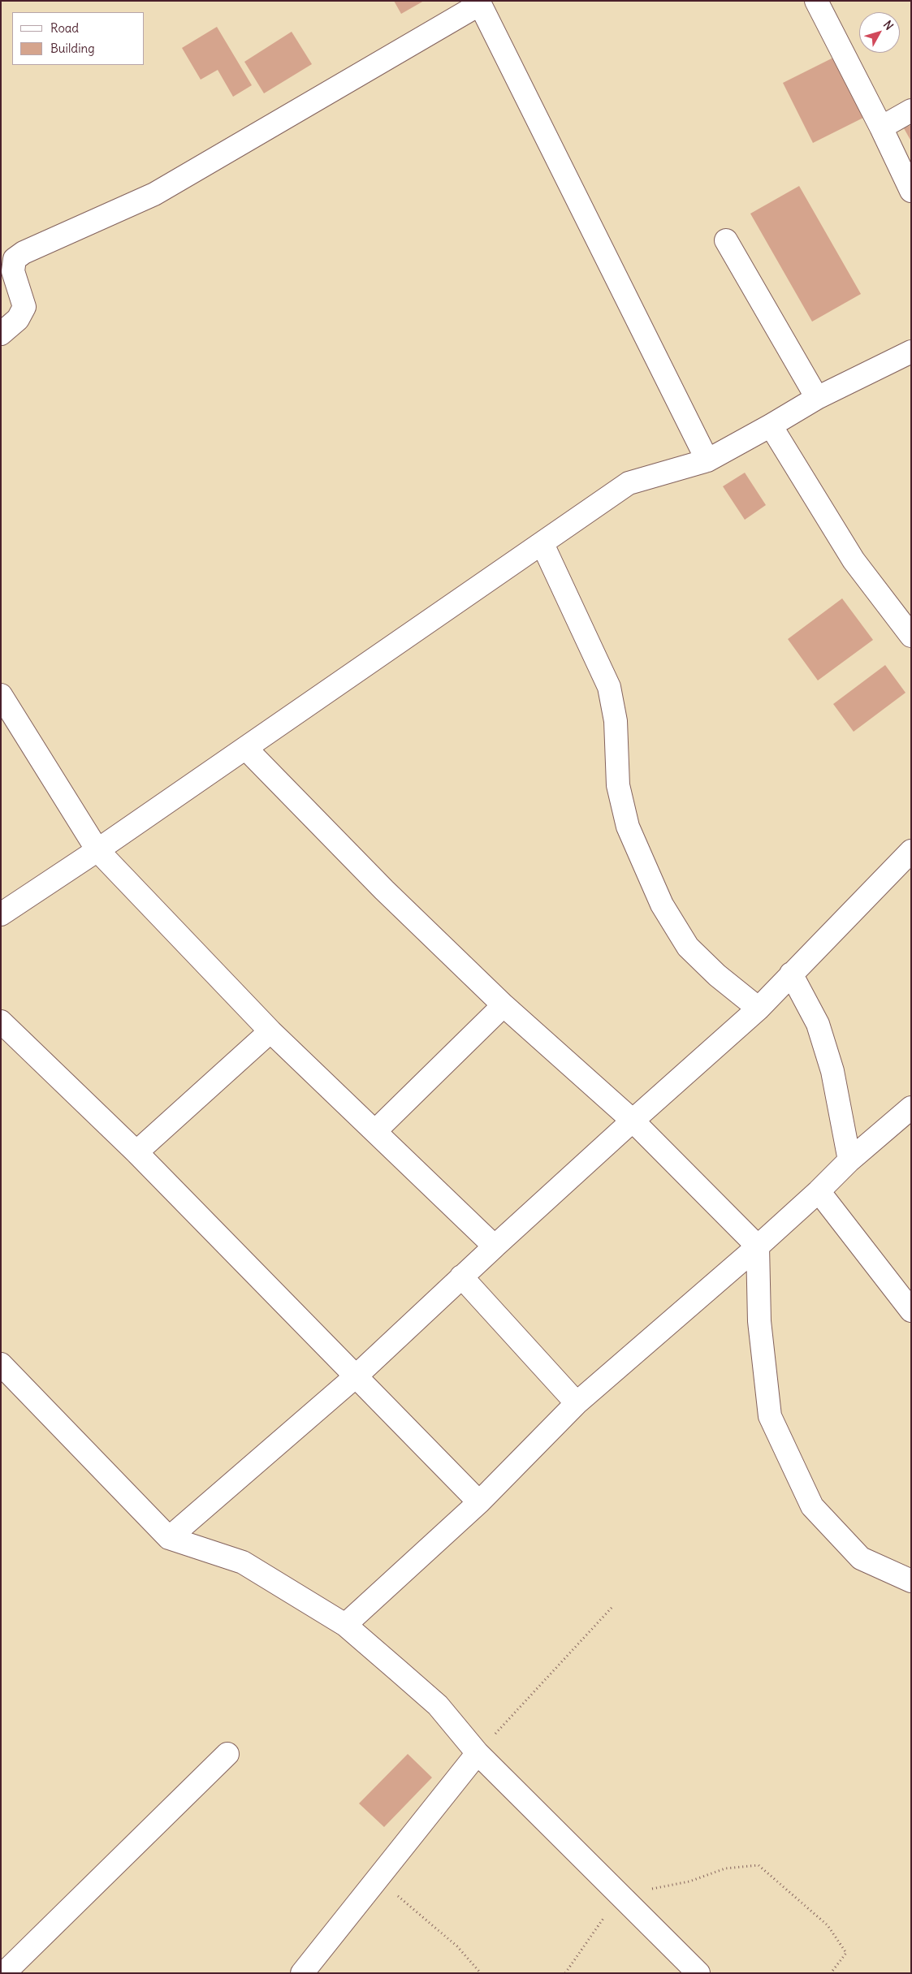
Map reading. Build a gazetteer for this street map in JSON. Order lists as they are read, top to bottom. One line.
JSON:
{"legend":["Road","Building"],"north":"top right"}
